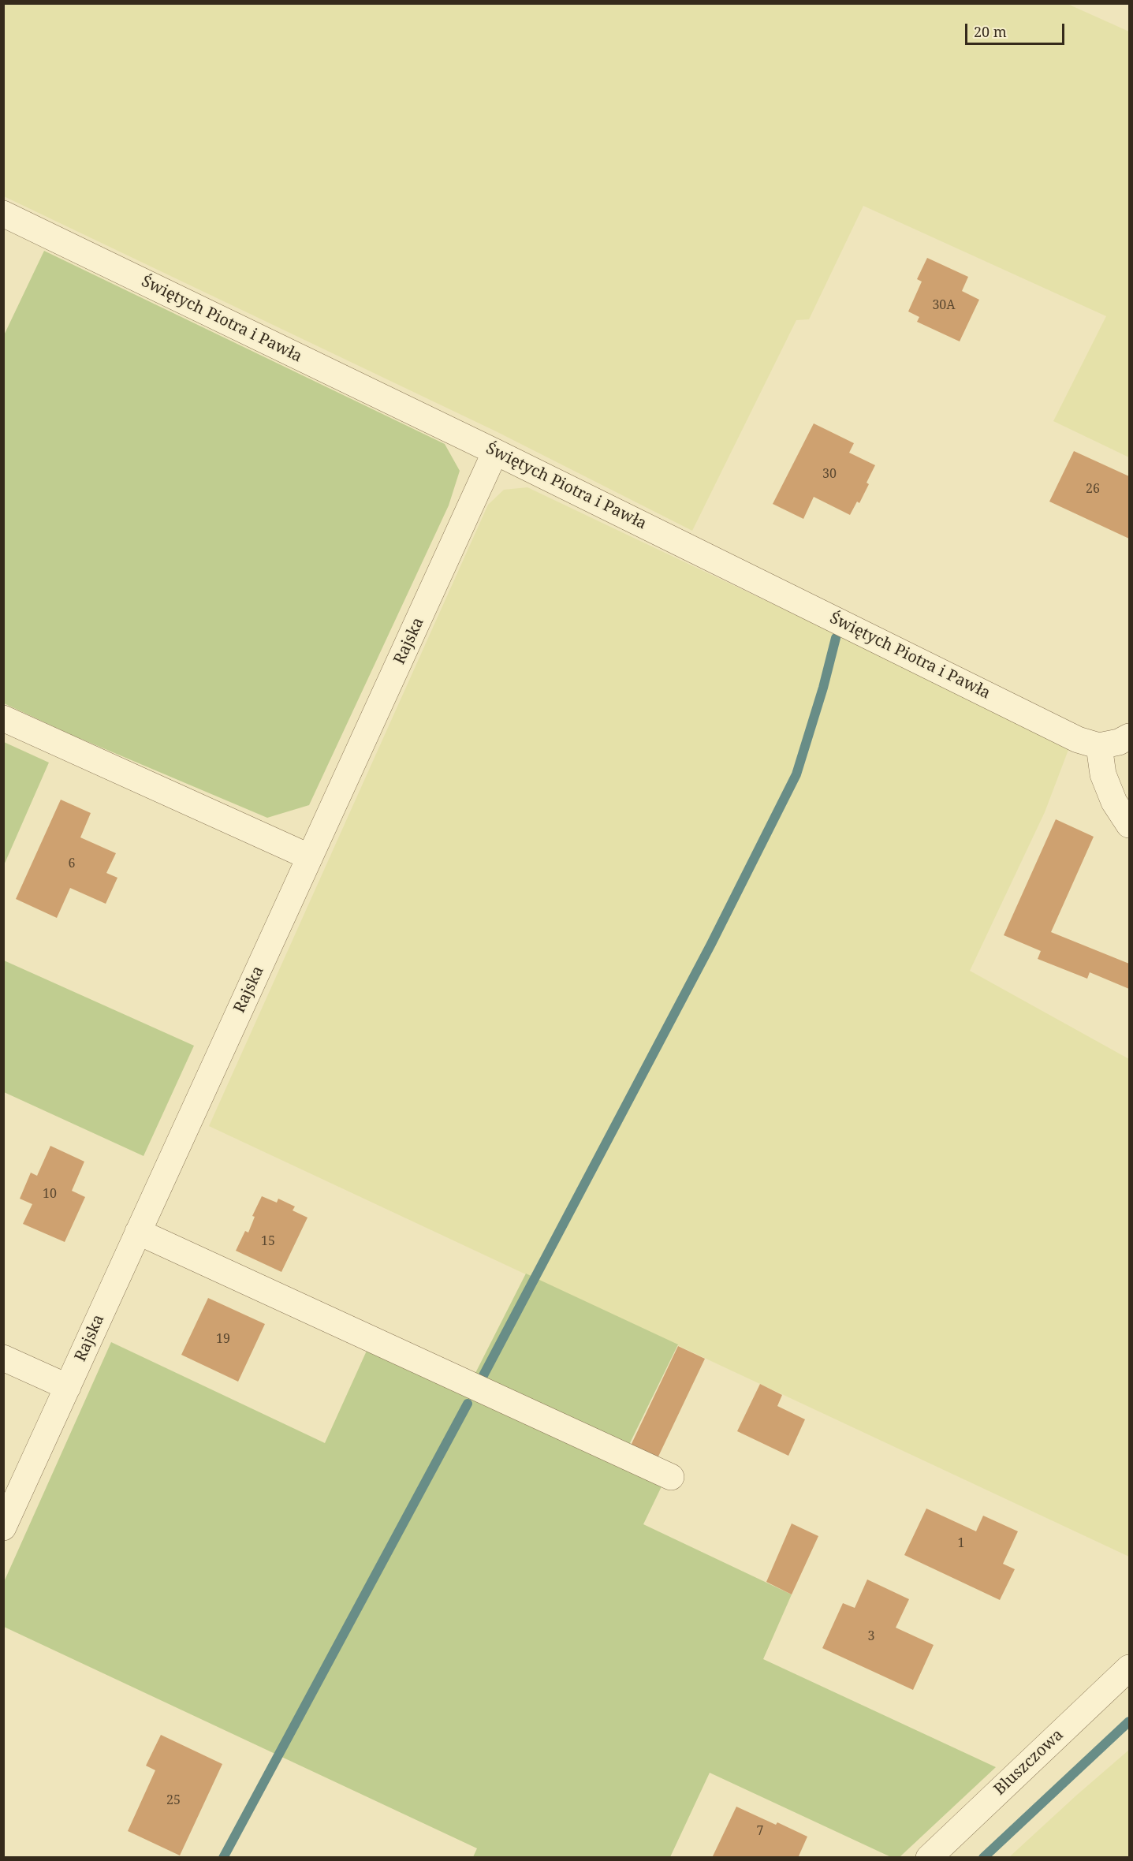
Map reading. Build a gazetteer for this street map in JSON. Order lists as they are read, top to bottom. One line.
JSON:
{"streets":{"street":["Świętych Piotra i Pawła","Rajska","Bluszczowa"]},"crossings":[["Świętych Piotra i Pawła","Rajska"]],"house_numbers":["30A","30","26","6","10","15","19","1","3","25","7"],"scale_bar":"20 m"}
